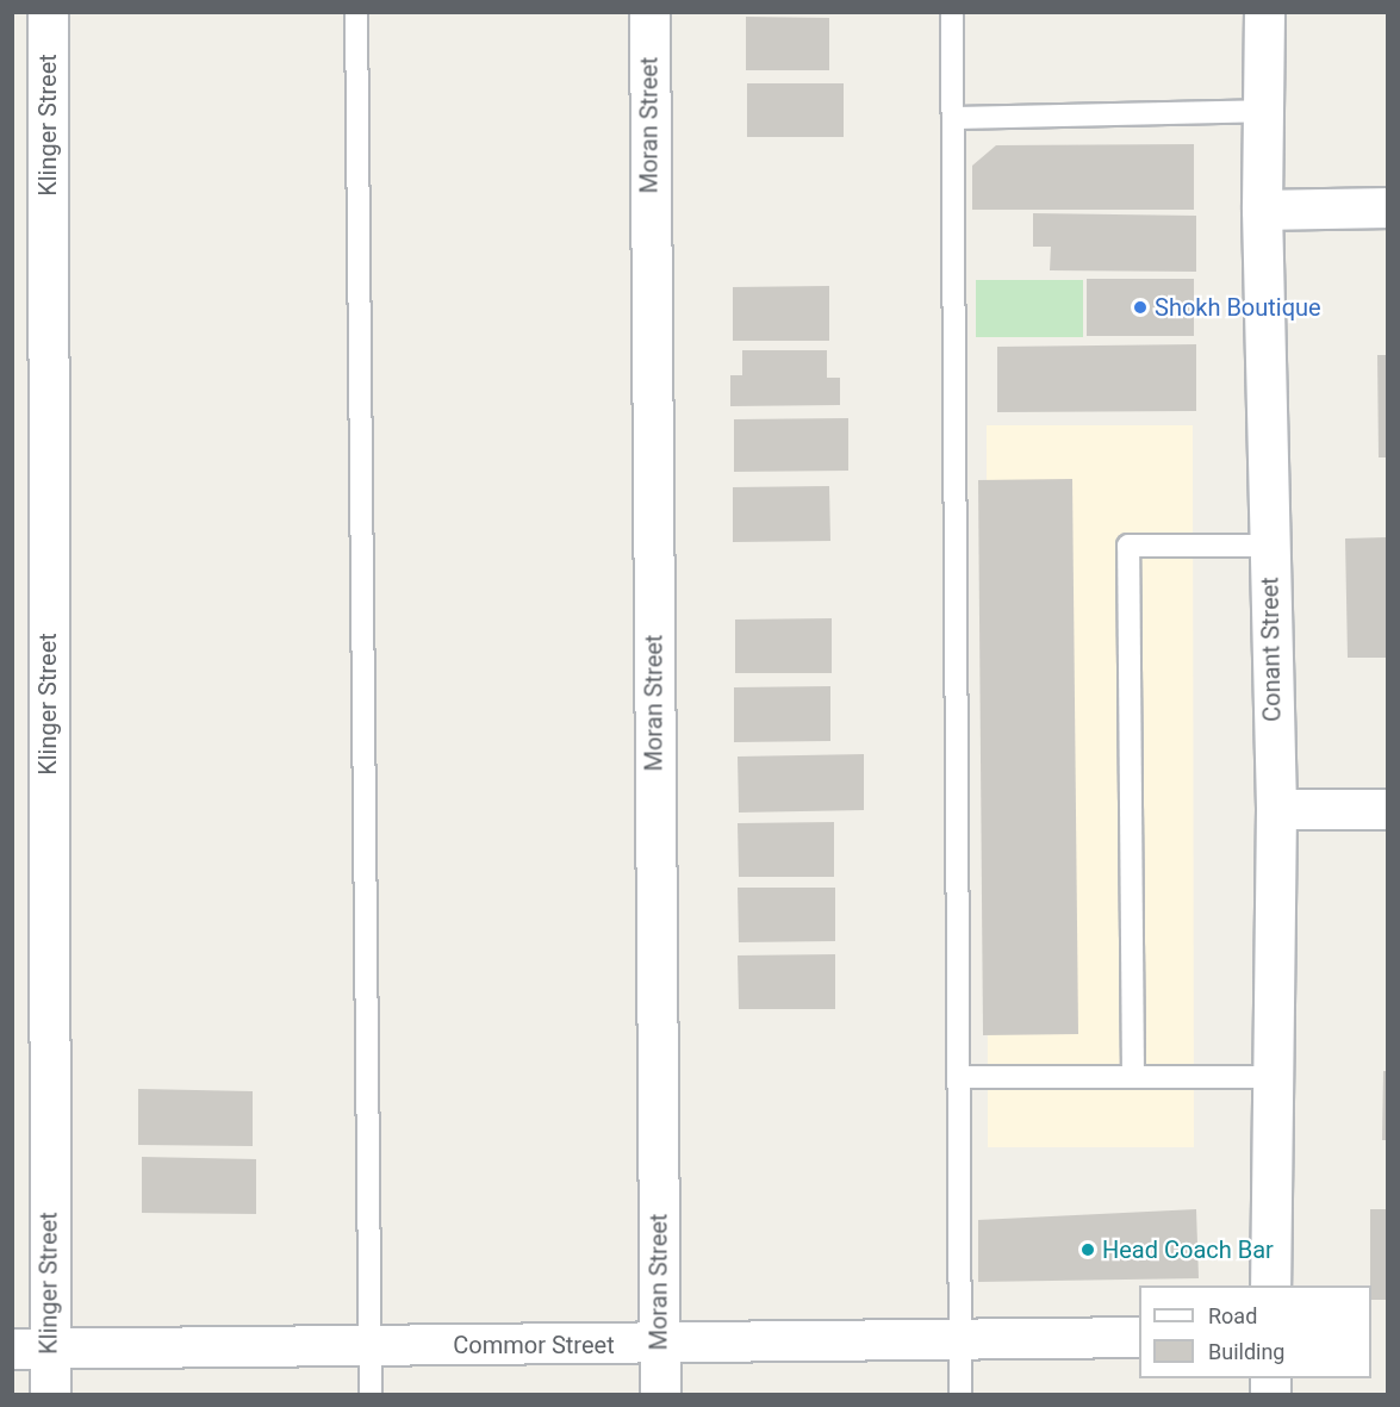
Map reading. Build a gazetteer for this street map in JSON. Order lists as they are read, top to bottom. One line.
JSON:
{"streets":{"street":["Klinger Street","Moran Street","Conant Street","Commor Street"]},"crossings":[["Klinger Street","Commor Street"],["Moran Street","Commor Street"]],"places":["Shokh Boutique","Head Coach Bar"],"legend":["Road","Building"]}
